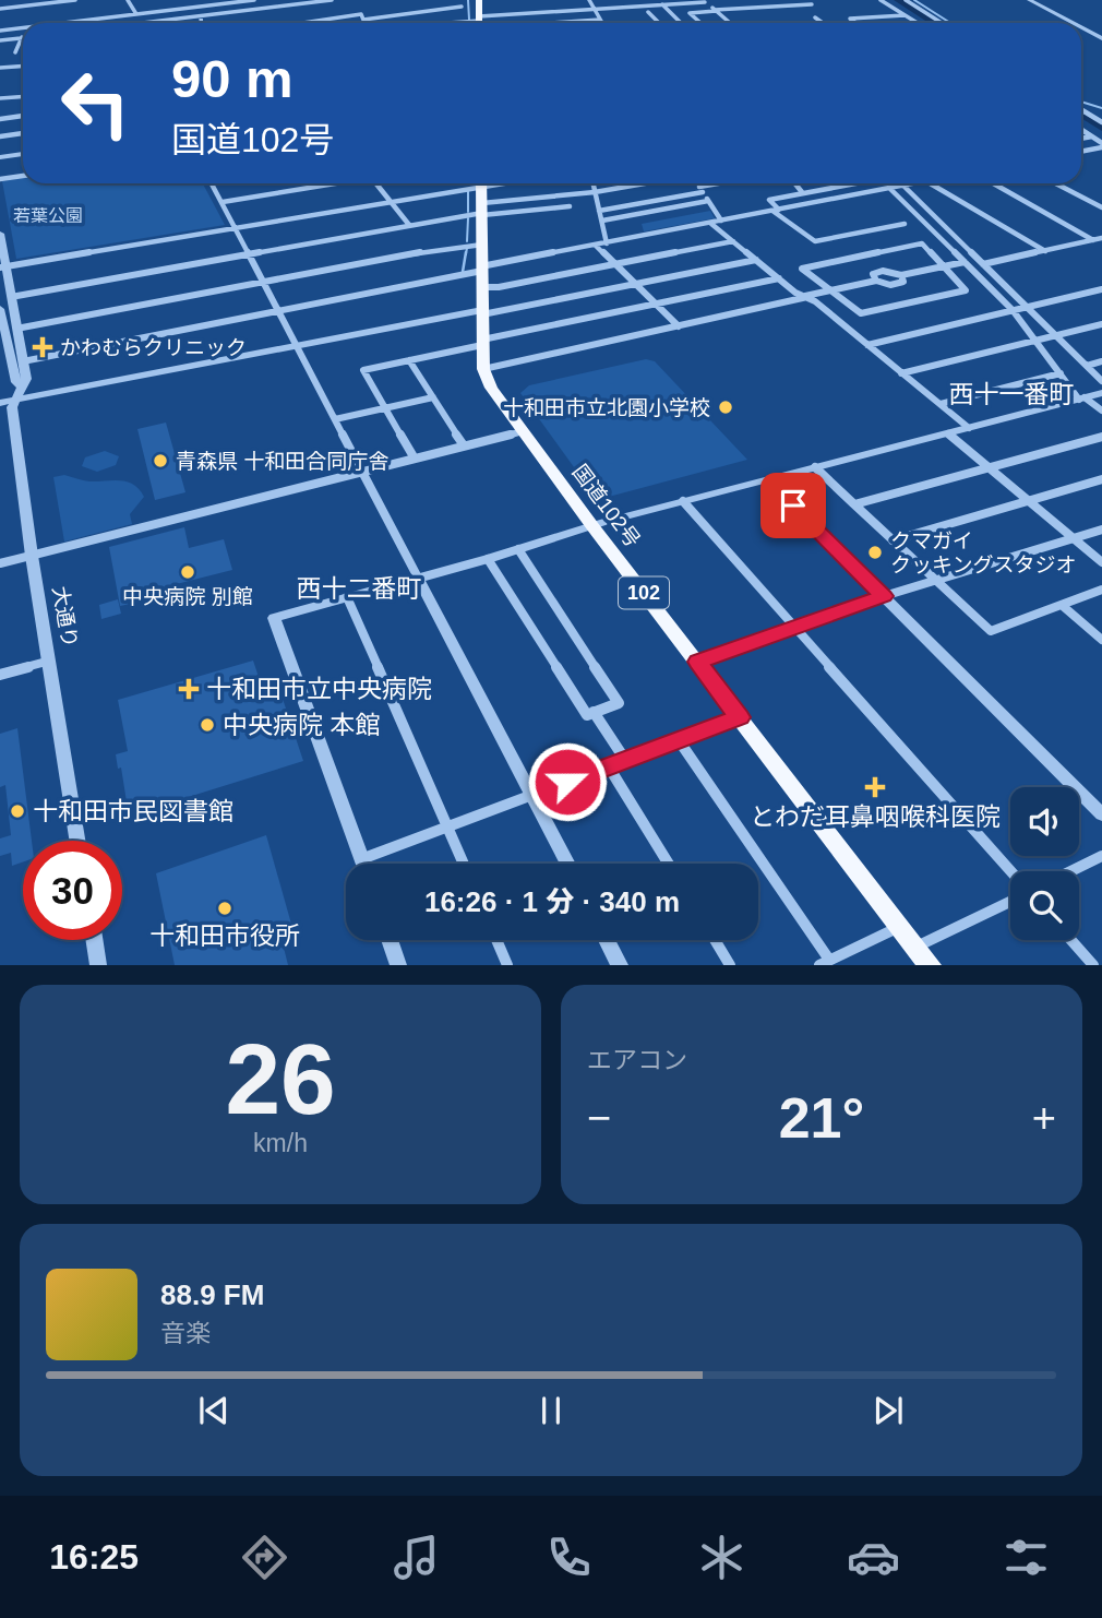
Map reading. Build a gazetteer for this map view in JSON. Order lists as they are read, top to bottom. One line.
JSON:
{"streets":{"highway":["国道102号","102"],"street":["大通り"]},"districts":["西十一番町","西十二番町"],"parks":["若葉公園"],"places":{"health":["かわむらクリニック","十和田市立中央病院","とわだ耳鼻咽喉科医院"],"other":["十和田市立北園小学校","青森県 十和田合同庁舎","クマガイ クッキングスタジオ","中央病院 別館","中央病院 本館","十和田市民図書館","十和田市役所"]},"page":{"turn":["90 m","国道102号"],"limit":"30","trip":"16:26 · 1 分 · 340 m","tile":[["26","km/h"],"エアコン"],"heat":["−","21°","+"],"song":["88.9 FM","音楽"],"tabs":"16:25"}}
